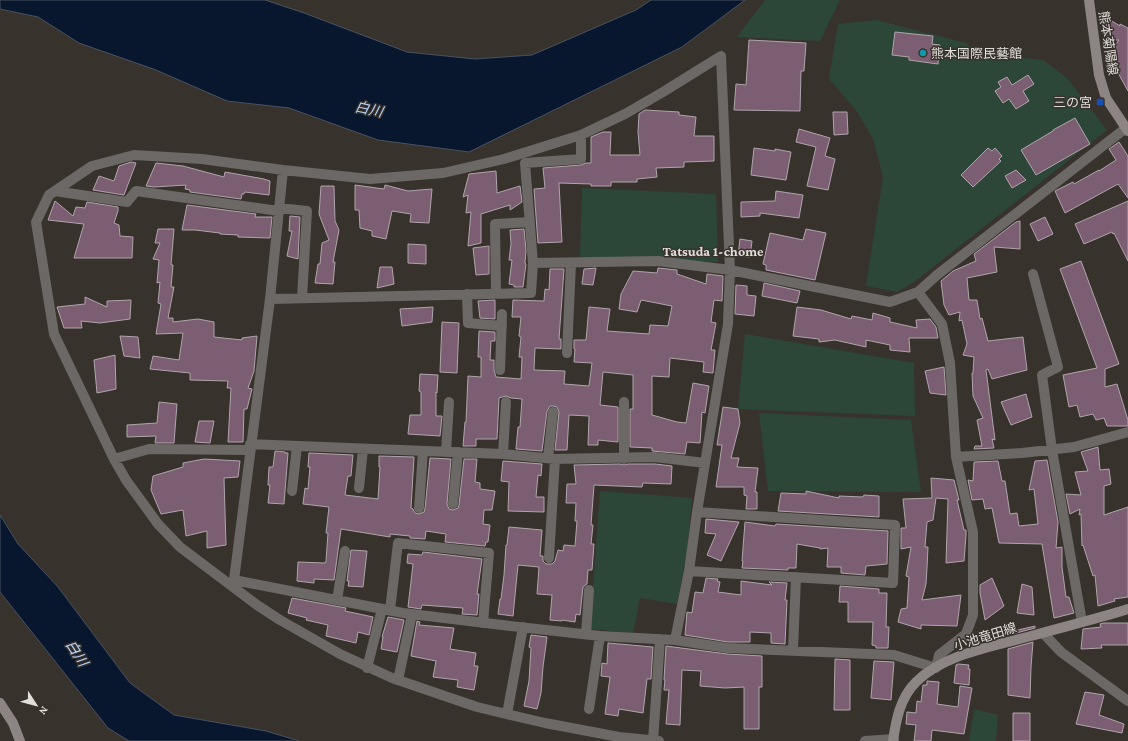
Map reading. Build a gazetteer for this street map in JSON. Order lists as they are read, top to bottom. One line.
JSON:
{"streets":{"main road":["熊本菊陽線","小池竜田線"]},"districts":["Tatsuda 1-chome"],"water":["白川"],"places":{"other":["熊本国際民藝館"],"transit":["三の宮"]},"north":"bottom right"}
